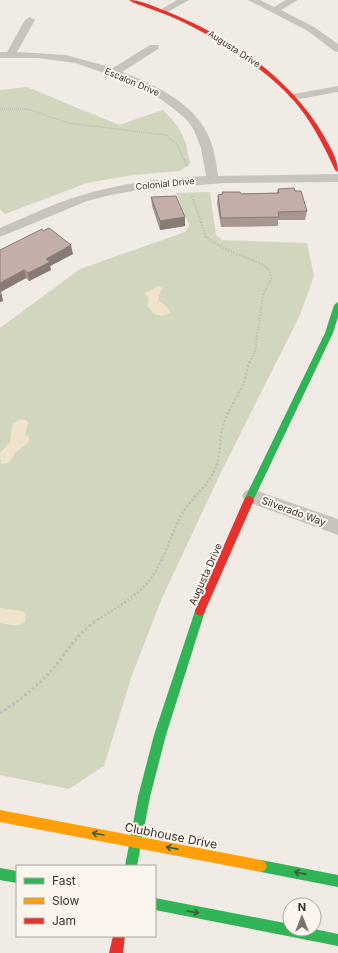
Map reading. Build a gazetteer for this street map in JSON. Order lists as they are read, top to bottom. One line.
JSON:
{"streets":{"street":["Augusta Drive","Escalon Drive","Colonial Drive","Silverado Way","Clubhouse Drive"]},"crossings":[["Augusta Drive","Silverado Way"],["Augusta Drive","Clubhouse Drive"],["Escalon Drive","Colonial Drive"]],"legend":["Fast","Slow","Jam"],"north":"top"}
